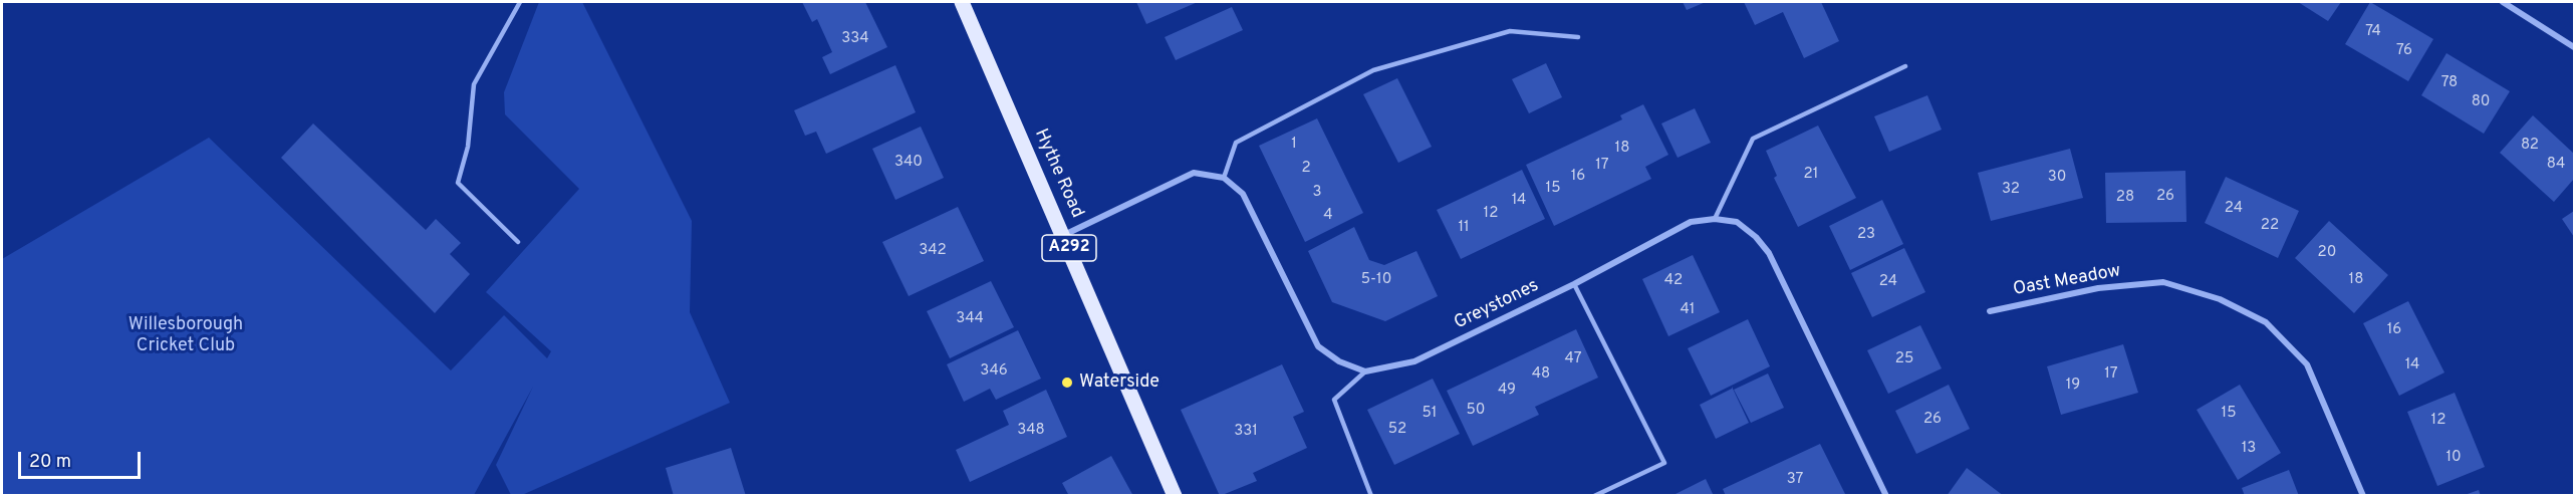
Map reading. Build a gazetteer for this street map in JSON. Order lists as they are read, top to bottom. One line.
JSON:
{"streets":{"main road":["Hythe Road","A292"],"street":["Oast Meadow","Greystones"]},"parks":["Willesborough Cricket Club"],"places":["Waterside"],"house_numbers":["74","334","76","78","80","1","82","18","340","84","17","2","21","16","30","15","32","3","26","28","14","24","12","4","22","11","23","342","20","5-10","18","42","24","41","344","16","47","25","14","346","48","17","19","49","50","51","15","26","12","52","348","331","13","10","37"],"scale_bar":"20 m"}
